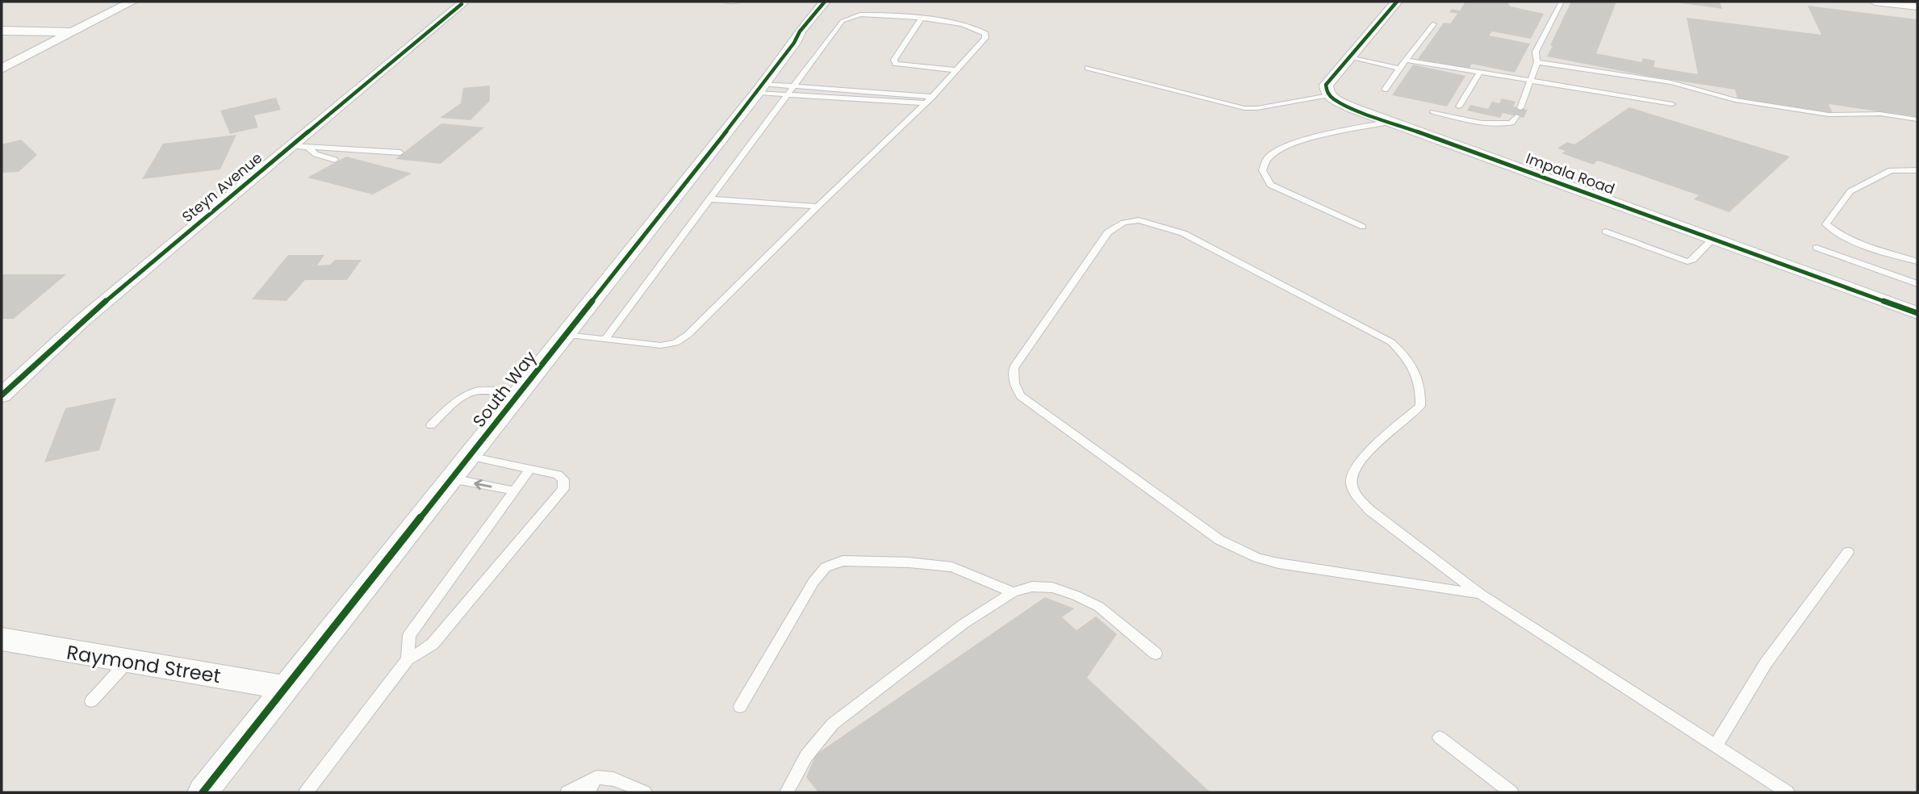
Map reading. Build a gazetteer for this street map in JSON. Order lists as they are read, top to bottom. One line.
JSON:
{"streets":{"street":["Impala Road","Steyn Avenue","South Way","Raymond Street"]},"crossings":[["South Way","Raymond Street"]]}
